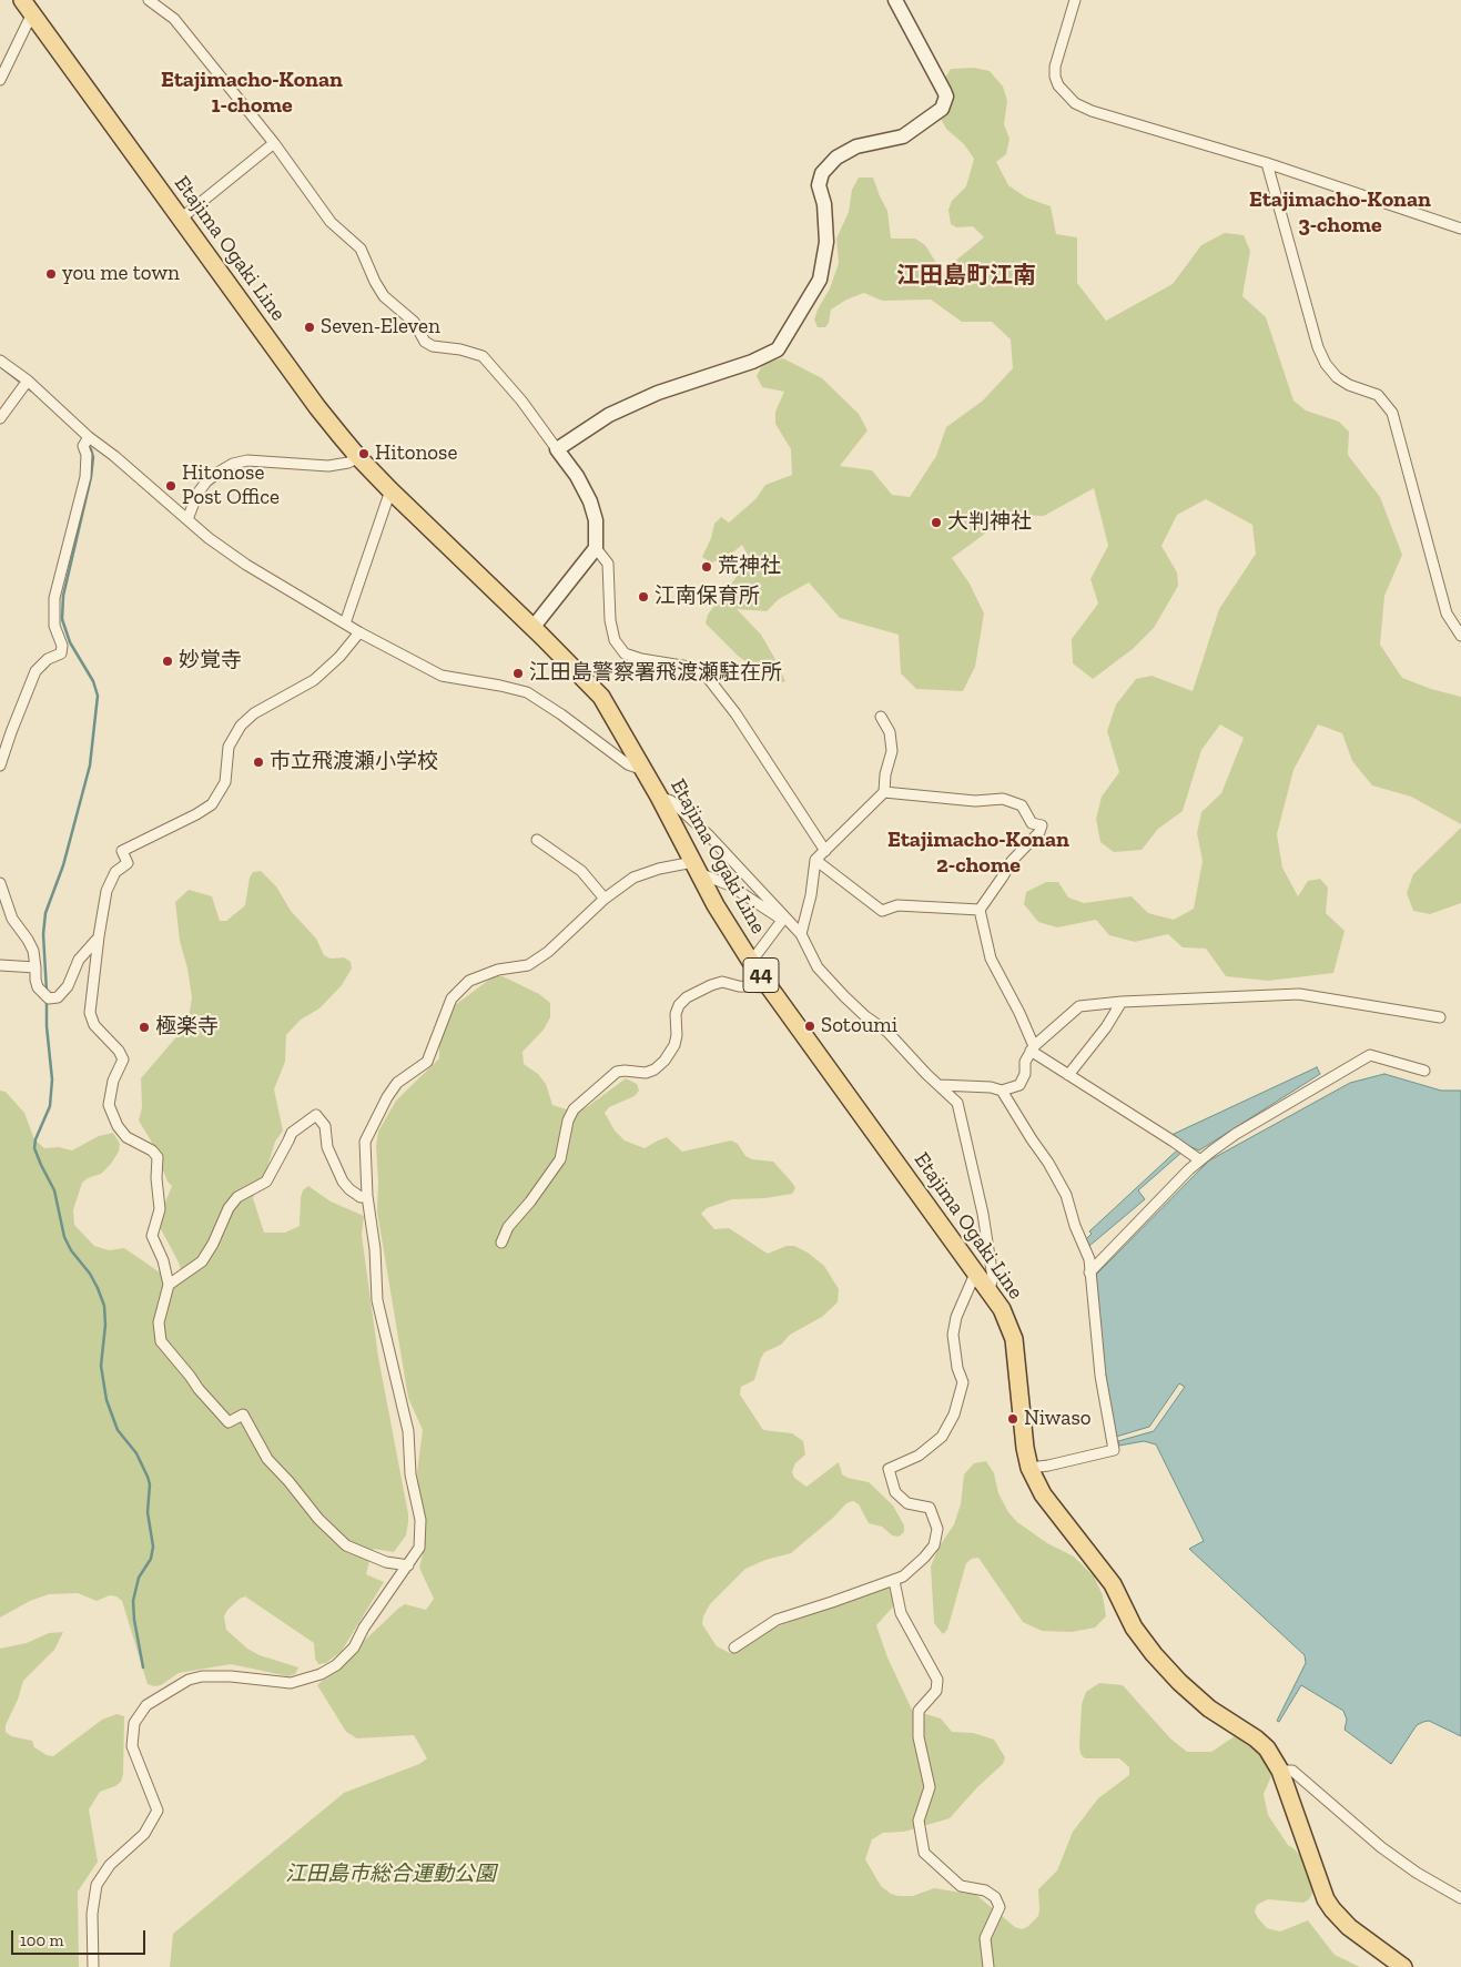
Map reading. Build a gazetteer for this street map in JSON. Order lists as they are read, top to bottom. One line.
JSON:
{"streets":{"main road":["Etajima Ogaki Line","44"]},"districts":["Etajimacho-Konan 1-chome","Etajimacho-Konan 3-chome","江田島町江南","Etajimacho-Konan 2-chome"],"parks":["江田島市総合運動公園"],"places":["you me town","Seven-Eleven","Hitonose","Hitonose Post Office","大判神社","荒神社","江南保育所","妙覚寺","江田島警察署飛渡瀬駐在所","市立飛渡瀬小学校","Sotoumi","極楽寺","Niwaso"],"scale_bar":"100 m"}
